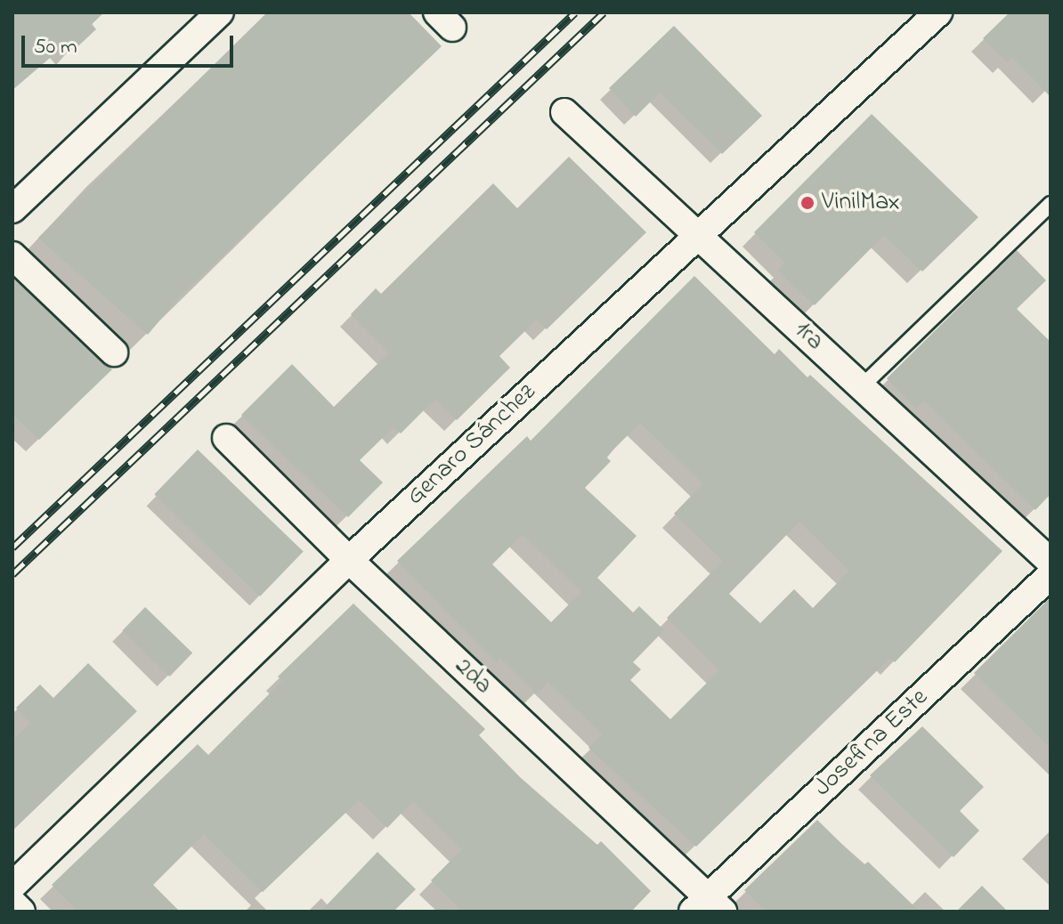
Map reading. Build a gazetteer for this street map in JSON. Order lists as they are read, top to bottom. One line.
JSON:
{"streets":{"street":["1ra","Genaro Sánchez","2da","Josefina Este"]},"crossings":[["1ra","Genaro Sánchez"],["Genaro Sánchez","2da"],["2da","Josefina Este"]],"places":["VinilMax"],"scale_bar":"50 m"}
